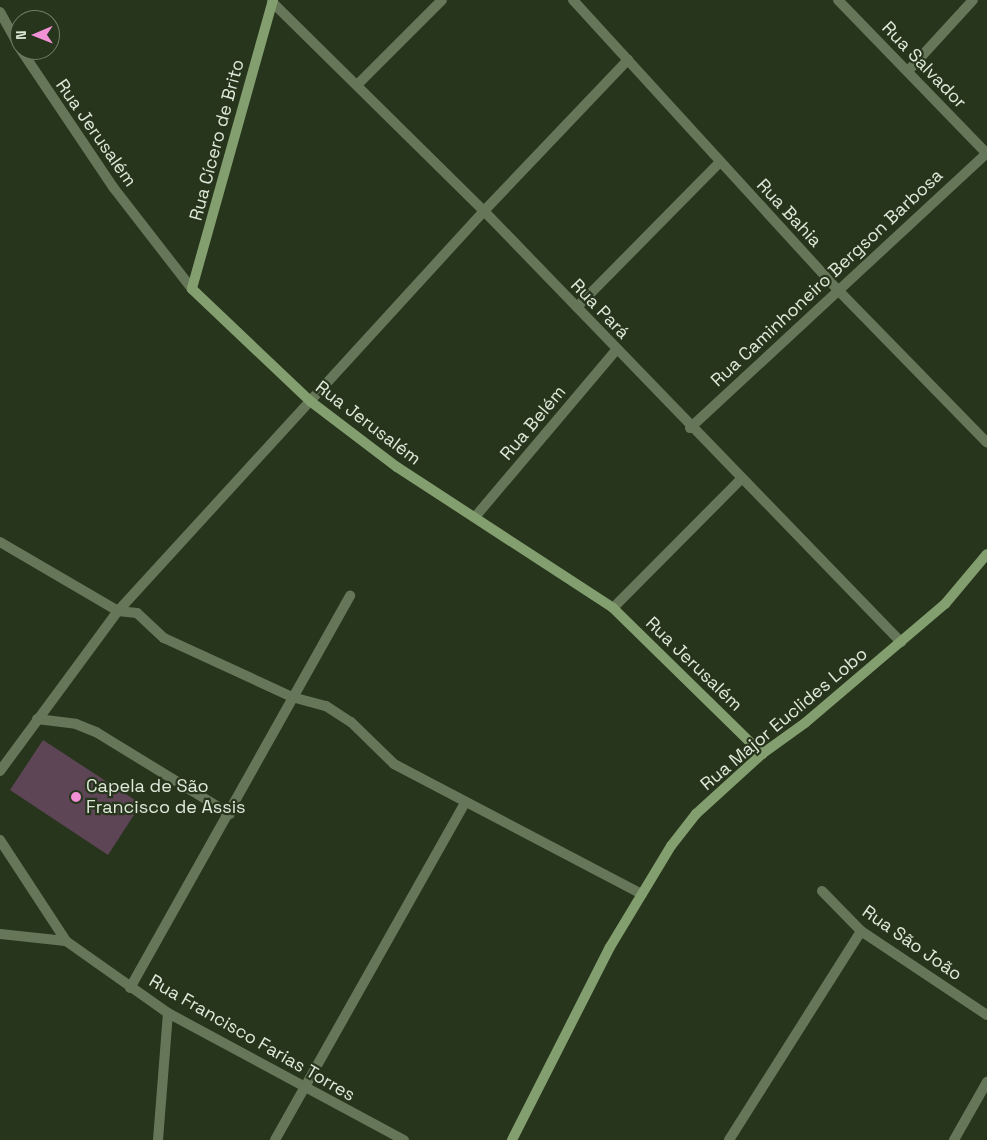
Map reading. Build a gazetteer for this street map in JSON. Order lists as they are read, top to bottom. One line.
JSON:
{"streets":{"street":["Rua Salvador","Rua Jerusalém","Rua Cícero de Brito","Rua Bahia","Rua Caminhoneiro Bergson Barbosa","Rua Pará","Rua Belém","Rua Major Euclides Lobo","Rua São João","Rua Francisco Farias Torres"]},"crossings":[["Rua Salvador","Rua Caminhoneiro Bergson Barbosa"],["Rua Jerusalém","Rua Cícero de Brito"],["Rua Jerusalém","Rua Belém"],["Rua Jerusalém","Rua Major Euclides Lobo"],["Rua Cícero de Brito","Rua Pará"],["Rua Bahia","Rua Caminhoneiro Bergson Barbosa"],["Rua Caminhoneiro Bergson Barbosa","Rua Pará"],["Rua Pará","Rua Belém"],["Rua Pará","Rua Major Euclides Lobo"]],"places":["Capela de São Francisco de Assis"],"north":"left"}
